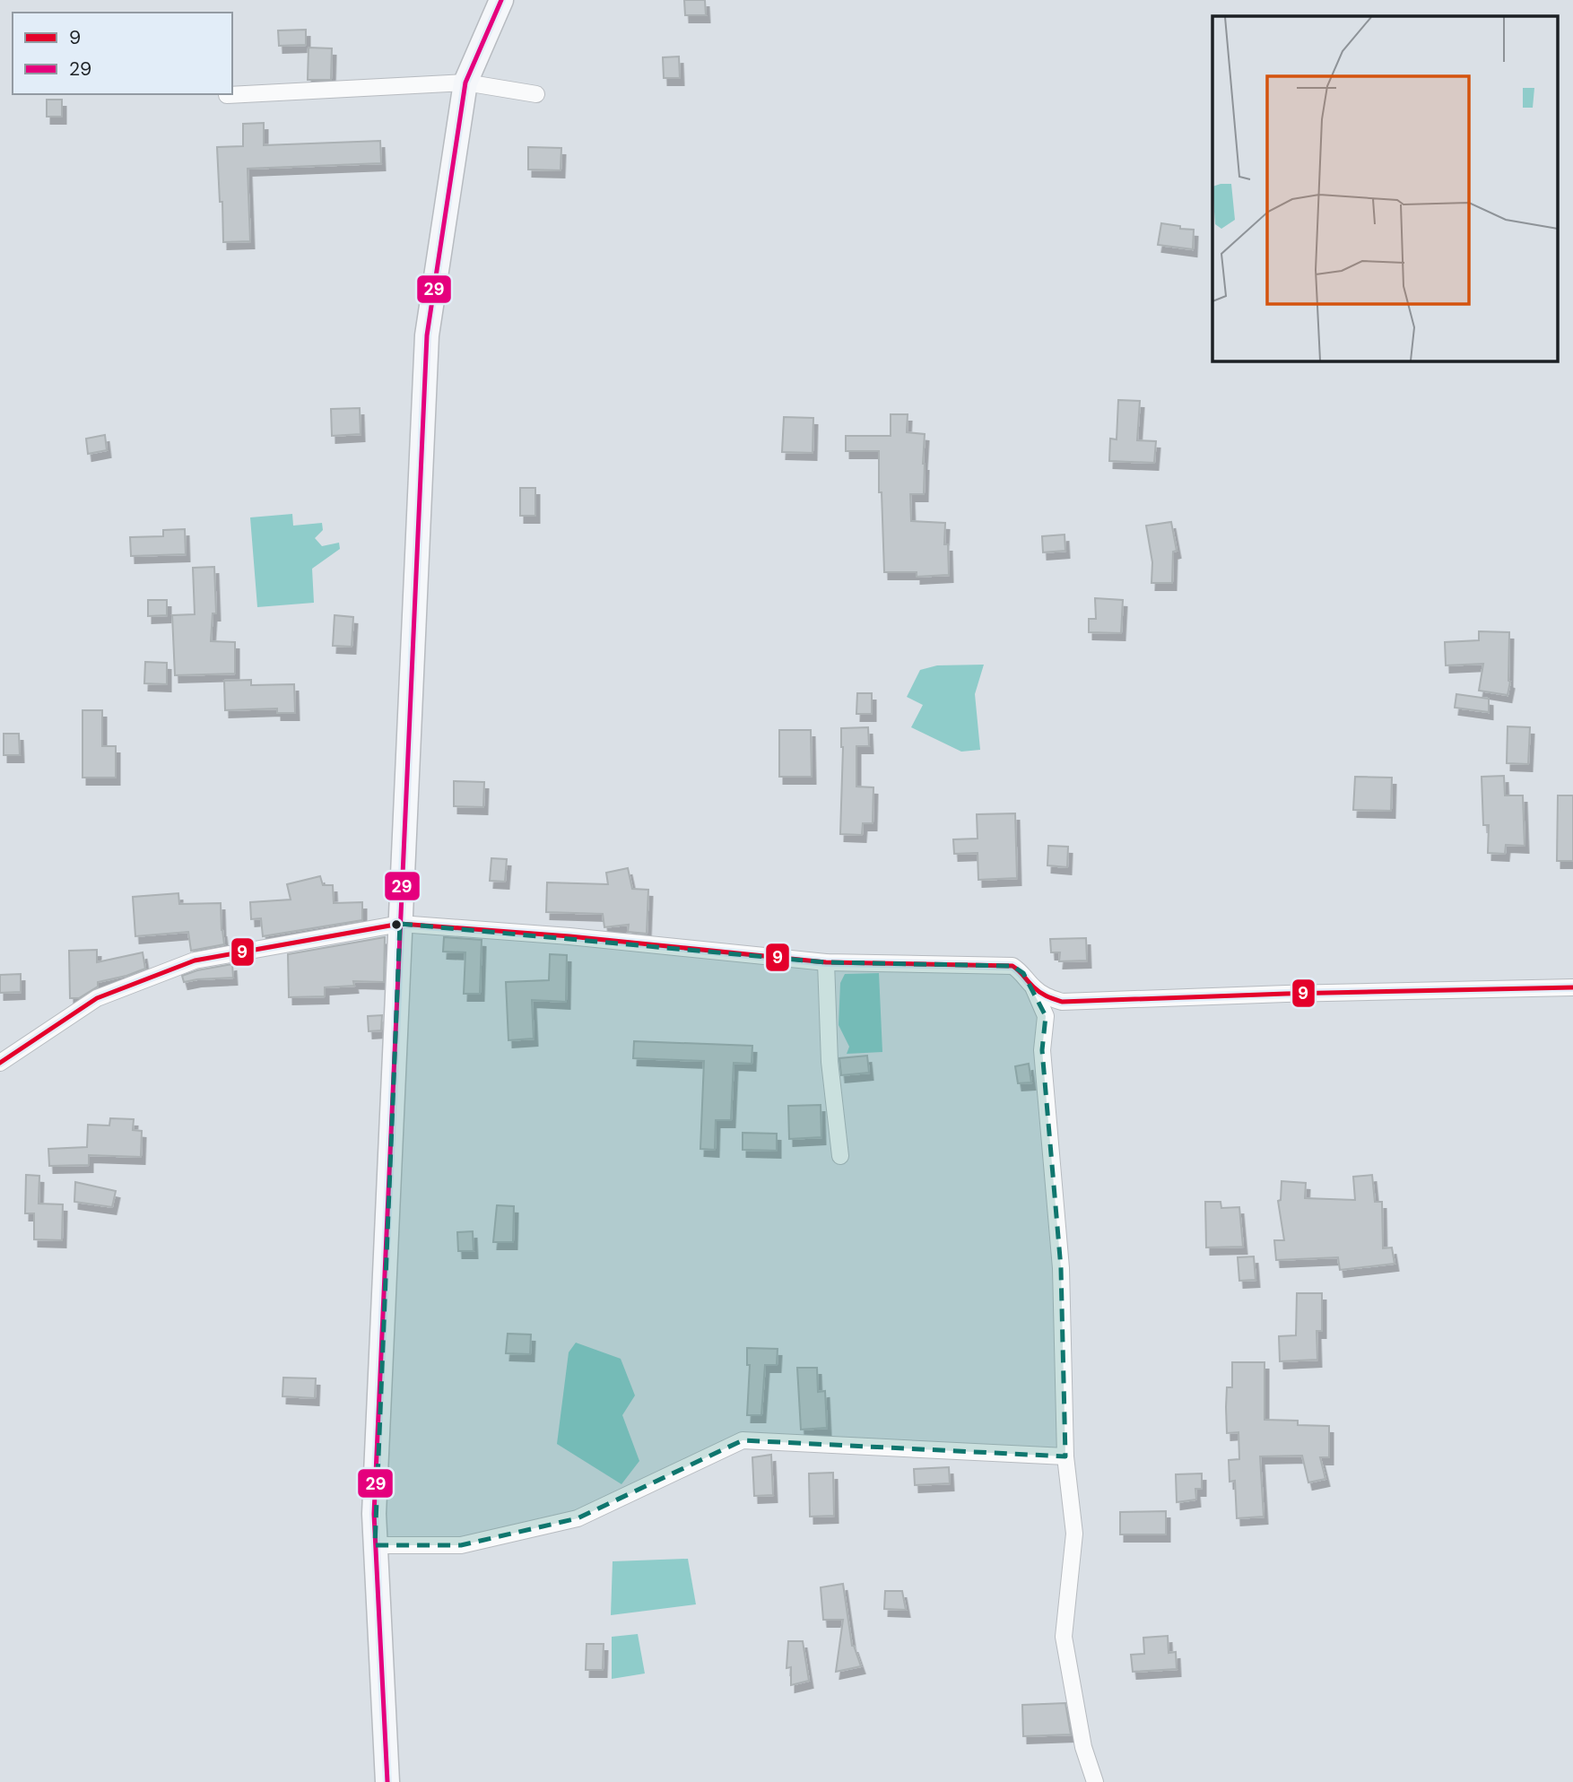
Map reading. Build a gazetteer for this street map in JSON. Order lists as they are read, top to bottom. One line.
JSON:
{"lines":["transit line 29","transit line 9"],"legend":["9","29"]}
